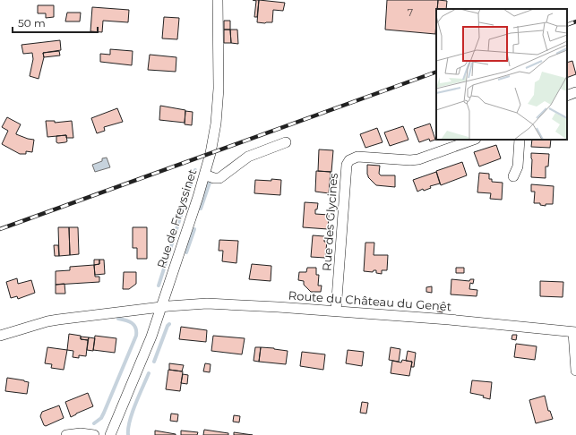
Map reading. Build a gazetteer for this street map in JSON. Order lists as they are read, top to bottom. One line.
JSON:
{"streets":{"street":["Rue de Freyssinet","Rue des Glycines","Route du Château du Genêt"]},"crossings":[["Rue de Freyssinet","Route du Château du Genêt"],["Rue des Glycines","Route du Château du Genêt"]],"house_numbers":["7"],"scale_bar":"50 m"}
